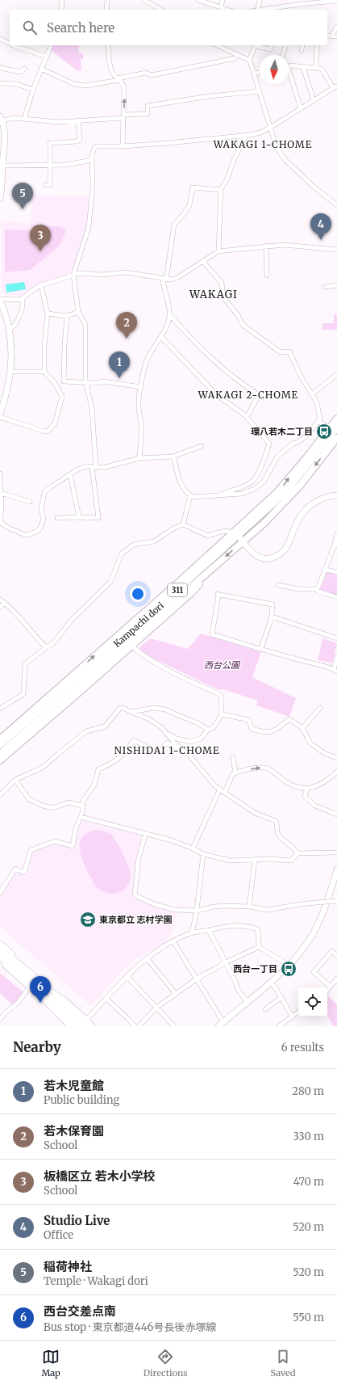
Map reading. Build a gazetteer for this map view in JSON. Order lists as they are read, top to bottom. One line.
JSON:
{"streets":{"main road":["311","Kampachi dori"]},"districts":["WAKAGI 1-CHOME","WAKAGI","WAKAGI 2-CHOME","NISHIDAI 1-CHOME"],"parks":["西台公園"],"places":{"bus stop":["環八若木二丁目","西台一丁目"],"school or university":["東京都立 志村学園"]},"north":"bottom","page":{"search":"Search here","pins":["5","4","3","2","1","6"],"heading":["Nearby","6 results"],"list":[{"mark":"1","name":"若木児童館","note":"Public building","value":"280 m"},{"mark":"2","name":"若木保育園","note":"School","value":"330 m"},{"mark":"3","name":"板橋区立 若木小学校","note":"School","value":"470 m"},{"mark":"4","name":"Studio Live","note":"Office","value":"520 m"},{"mark":"5","name":"稲荷神社","note":"Temple · Wakagi dori","value":"520 m"},{"mark":"6","name":"西台交差点南","note":"Bus stop · 東京都道446号長後赤塚線","value":"550 m"}],"nav":["Map","Directions","Saved"]}}
